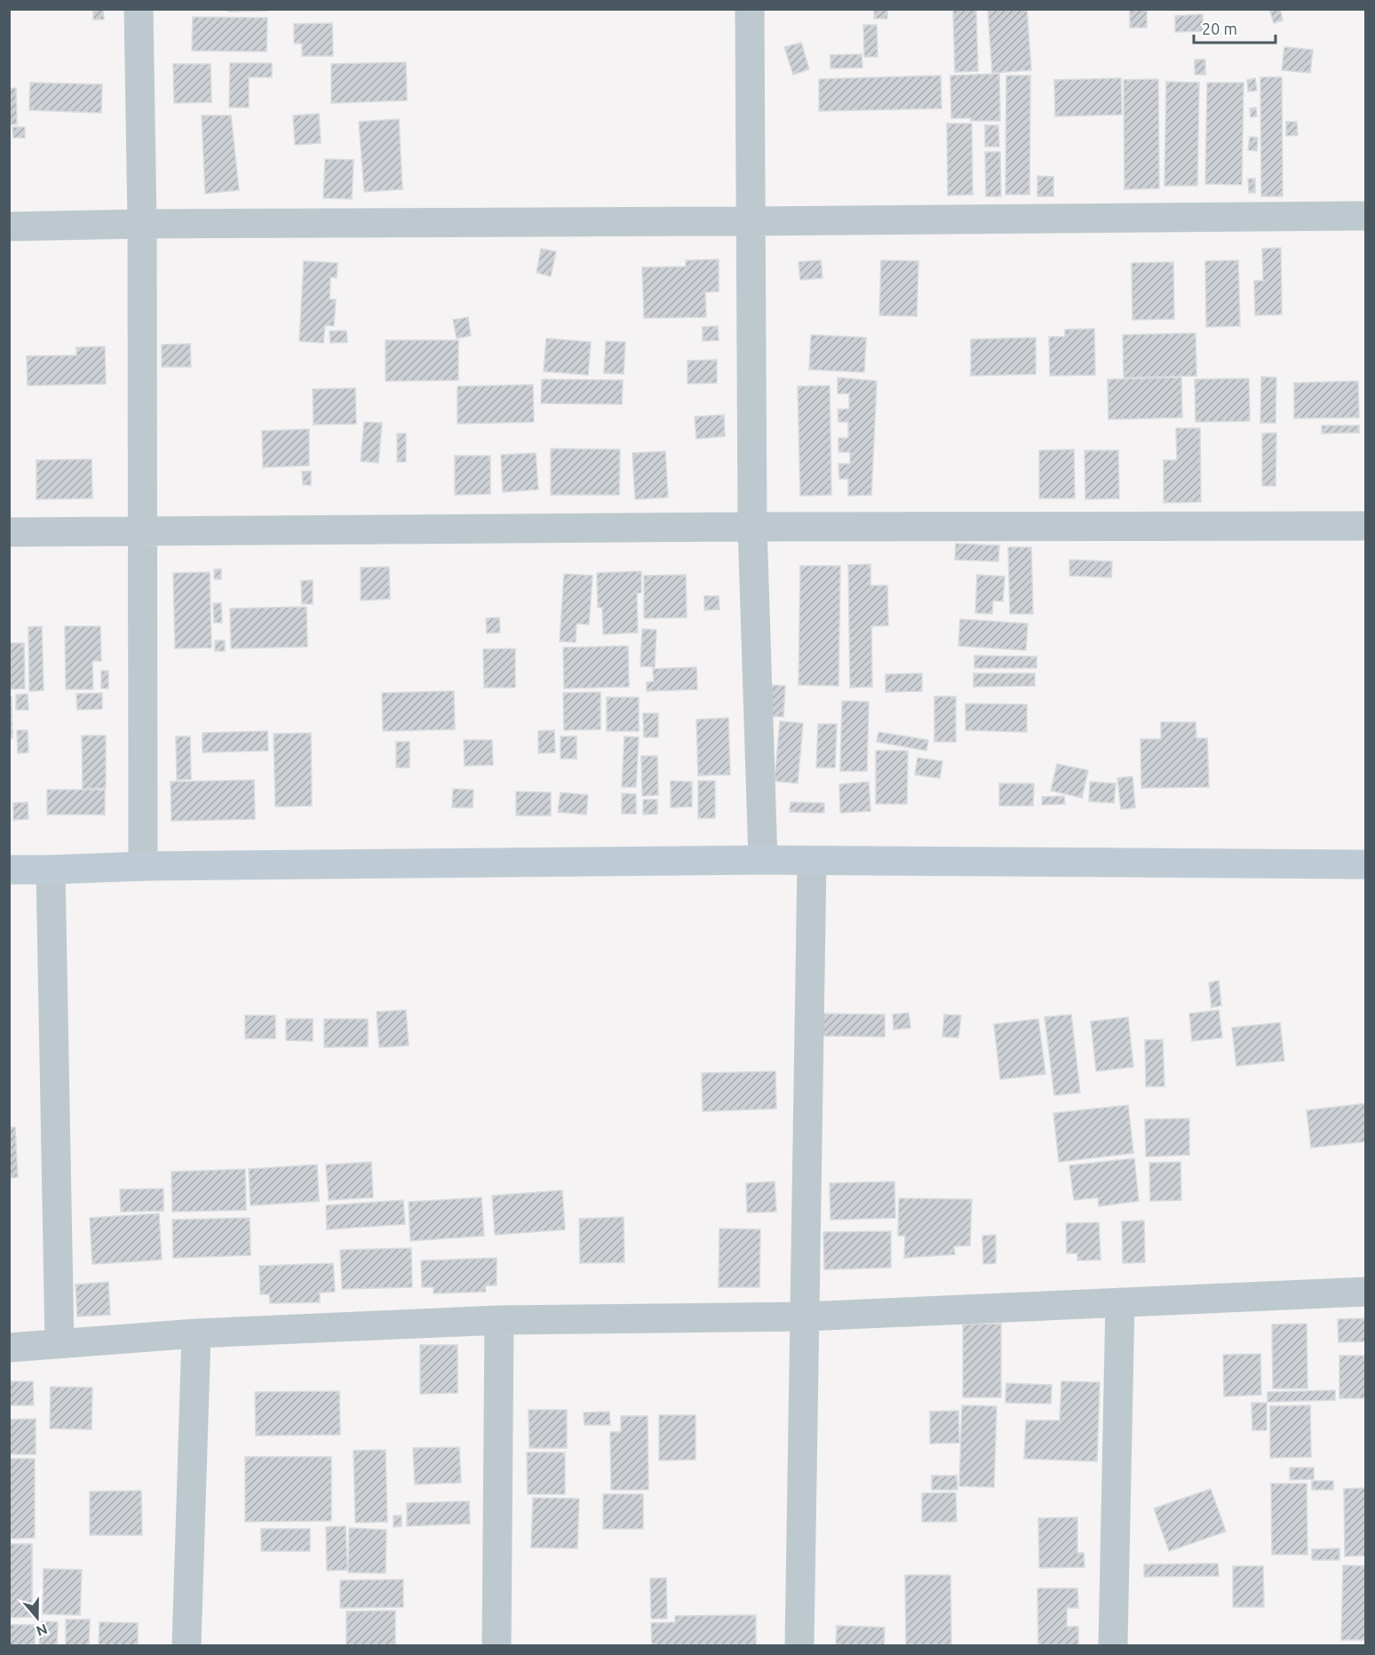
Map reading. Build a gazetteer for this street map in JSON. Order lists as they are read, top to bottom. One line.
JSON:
{"scale_bar":"20 m","north":"bottom"}
